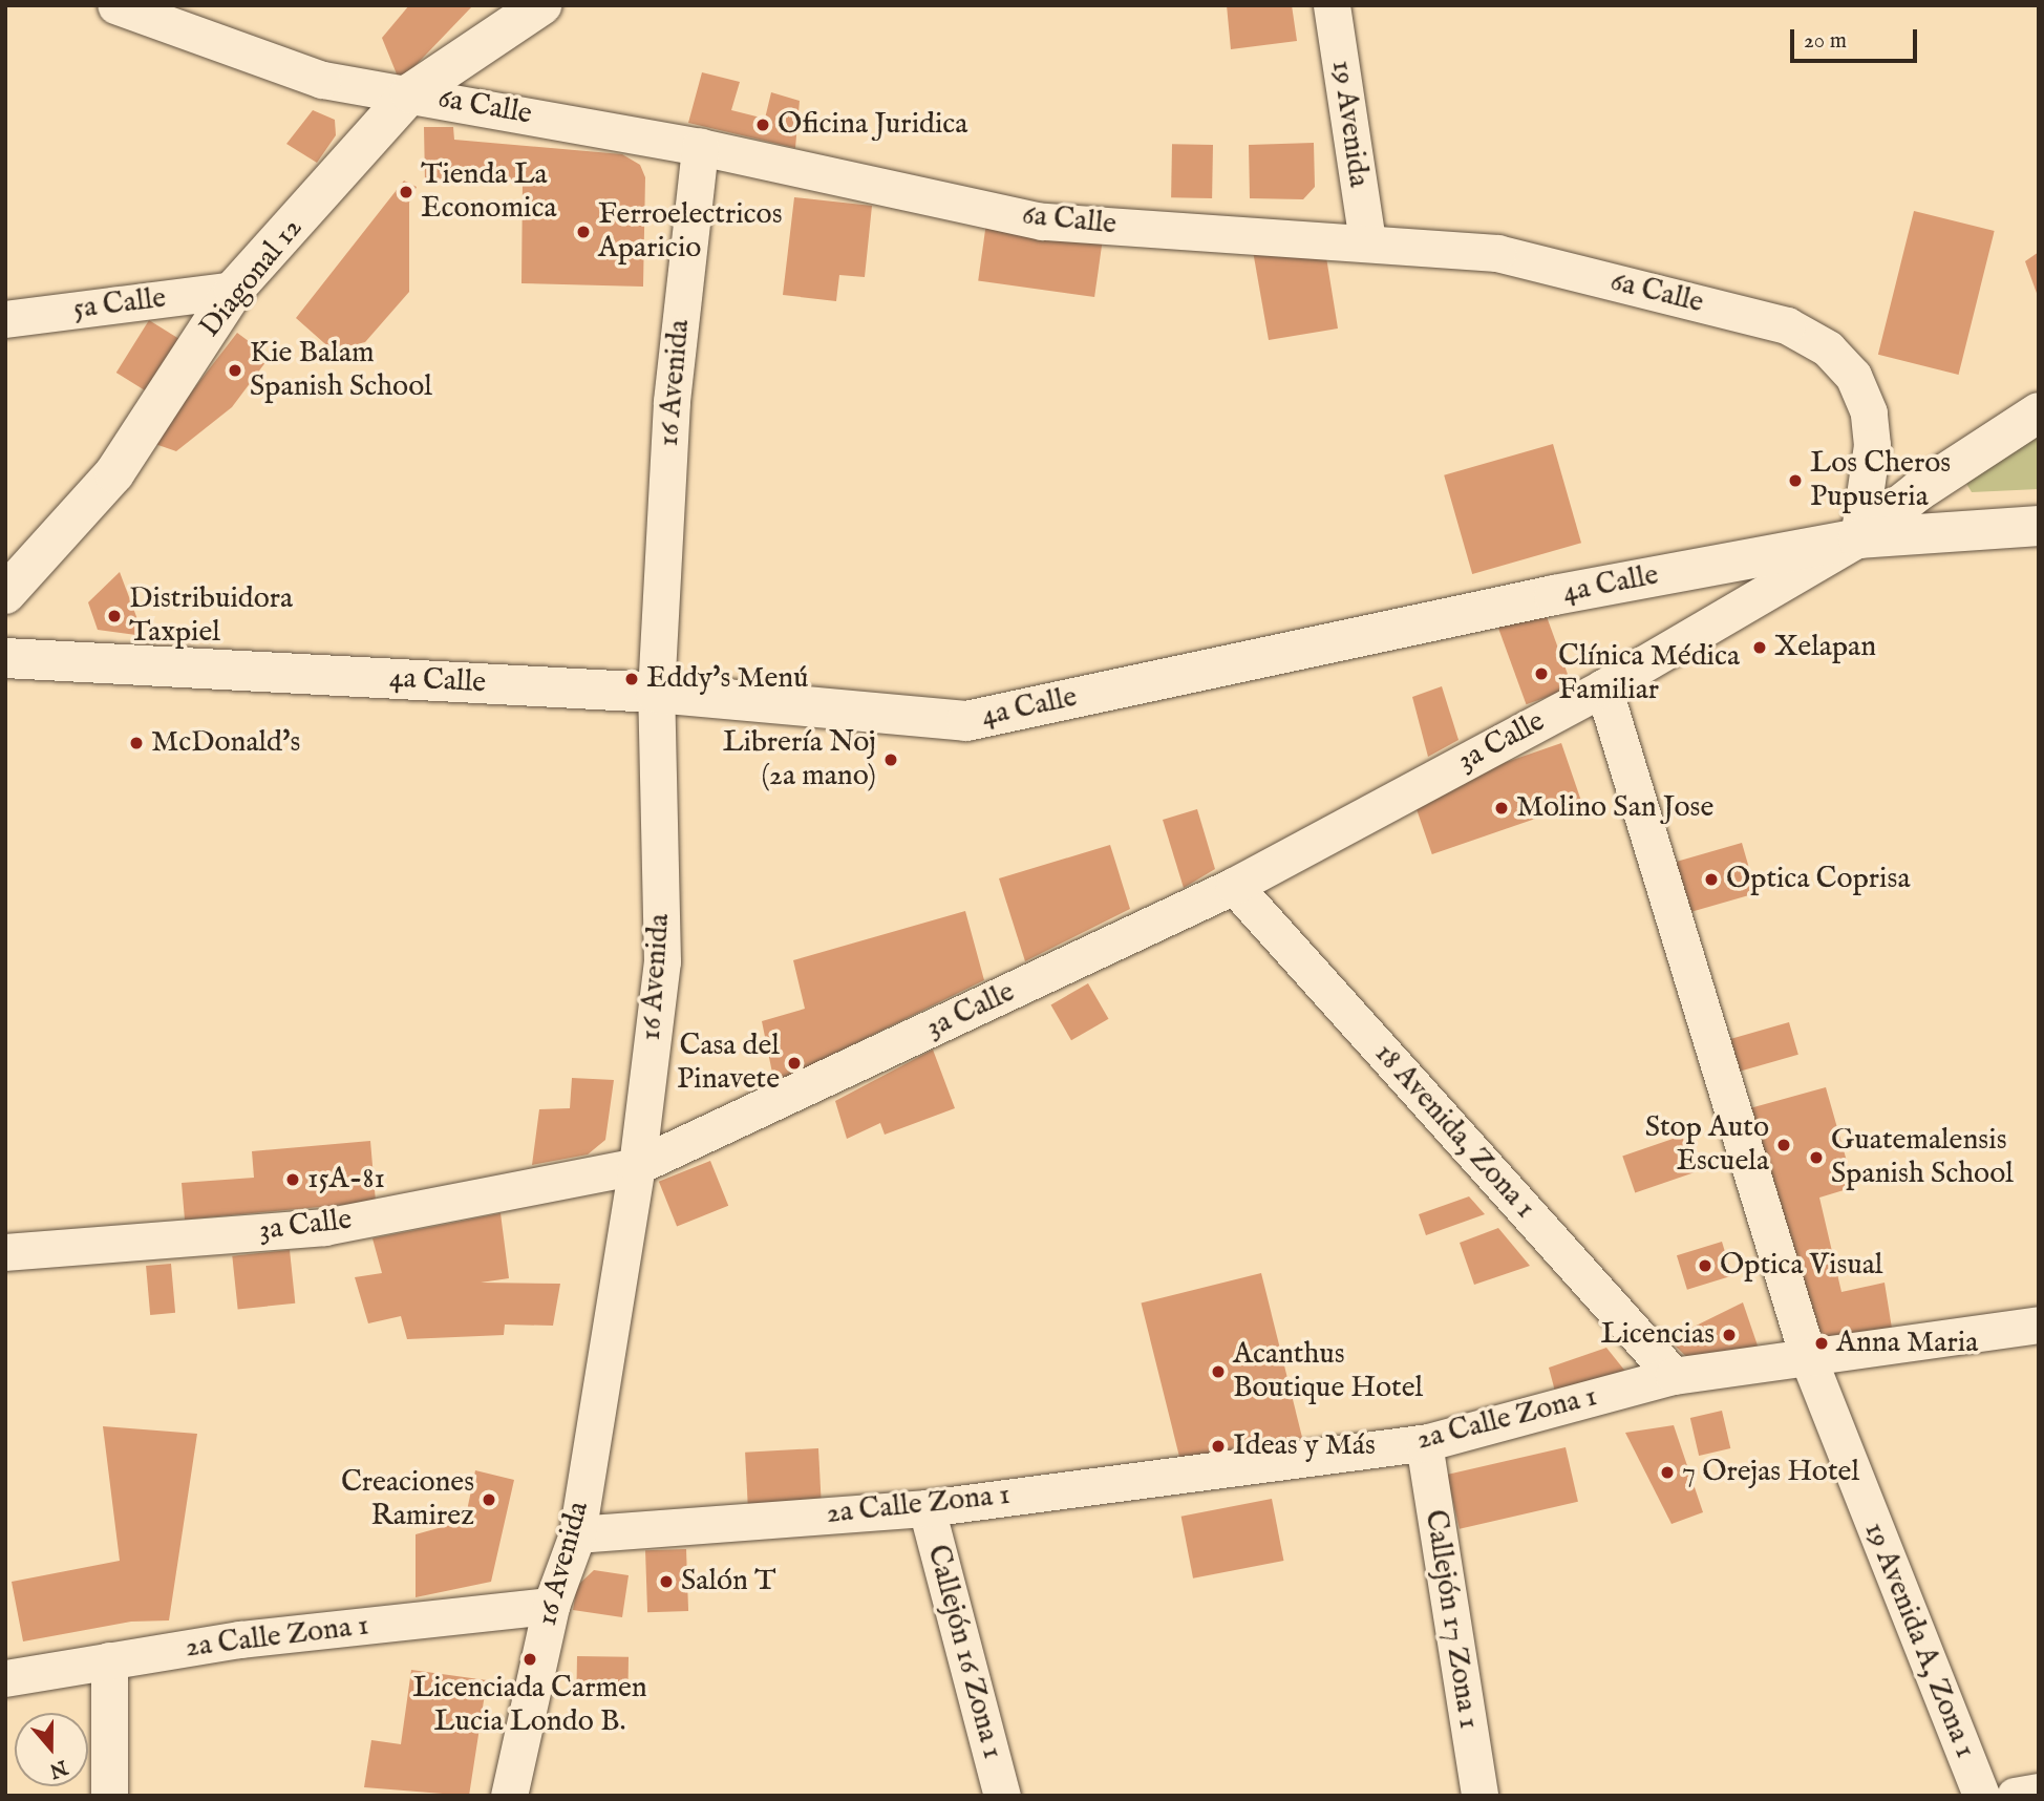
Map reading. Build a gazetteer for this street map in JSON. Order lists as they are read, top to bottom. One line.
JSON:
{"streets":{"main road":["Diagonal 12","4a Calle"],"street":["6a Calle","19 Avenida","5a Calle","16 Avenida","3a Calle","18 Avenida, Zona 1","2a Calle Zona 1","Callejón 17 Zona 1","19 Avenida A, Zona 1","Callejón 16 Zona 1"]},"crossings":[["6a Calle","19 Avenida"],["6a Calle","Diagonal 12"],["6a Calle","16 Avenida"],["6a Calle","4a Calle"],["6a Calle","3a Calle"],["Diagonal 12","5a Calle"],["16 Avenida","4a Calle"],["16 Avenida","3a Calle"],["16 Avenida","2a Calle Zona 1"],["4a Calle","3a Calle"],["3a Calle","18 Avenida, Zona 1"],["3a Calle","19 Avenida A, Zona 1"],["18 Avenida, Zona 1","2a Calle Zona 1"],["2a Calle Zona 1","Callejón 17 Zona 1"],["2a Calle Zona 1","19 Avenida A, Zona 1"],["2a Calle Zona 1","Callejón 16 Zona 1"]],"places":["Oficina Juridica","Tienda La Economica","Ferroelectricos Aparicio","Kie Balam Spanish School","Los Cheros Pupuseria","Distribuidora Taxpiel","Xelapan","Clínica Médica Familiar","Eddy's Menú","McDonald's","Librería Noj (2a mano)","Molino San Jose","Optica Coprisa","Casa del Pinavete","Stop Auto Escuela","Guatemalensis Spanish School","15A-81","Optica Visual","Licencias","Anna Maria","Acanthus Boutique Hotel","Ideas y Más","7 Orejas Hotel","Creaciones Ramirez","Salón T","Licenciada Carmen Lucia Londo B."],"scale_bar":"20 m","north":"bottom"}
